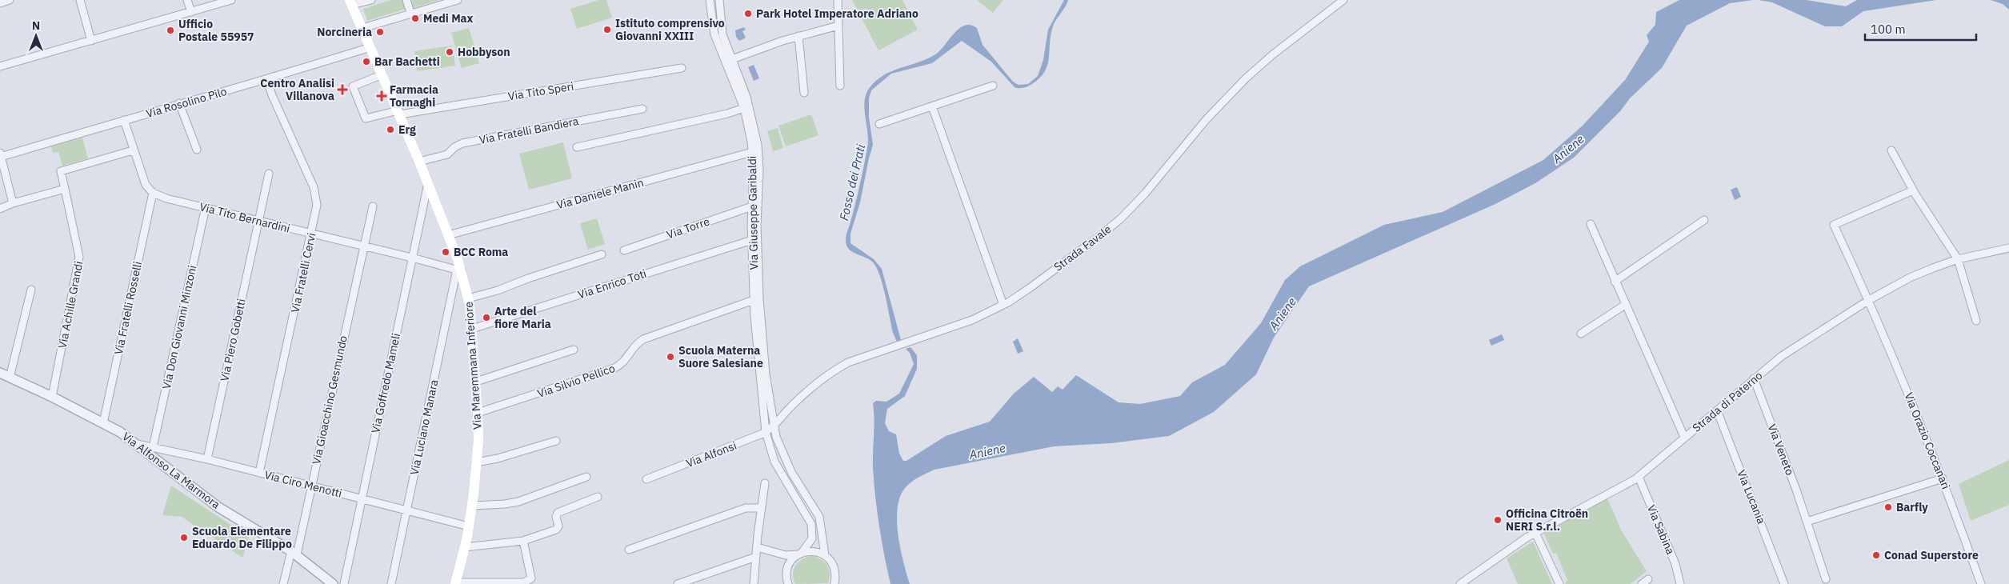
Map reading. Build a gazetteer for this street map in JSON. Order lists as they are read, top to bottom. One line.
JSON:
{"streets":{"main road":["Via Maremmana Inferiore"],"street":["Via Tito Speri","Via Rosolino Pilo","Via Fratelli Bandiera","Via Daniele Manin","Via Giuseppe Garibaldi","Via Tito Bernardini","Via Torre","Strada Favale","Via Fratelli Cervi","Via Enrico Toti","Via Achille Grandi","Via Fratelli Rosselli","Via Don Giovanni Minzoni","Via Piero Gobetti","Via Silvio Pellico","Via Goffredo Mameli","Via Gioacchino Gesmundo","Strada di Paterno","Via Luciano Manara","Via Orazio Coccanari","Via Veneto","Via Alfonsi","Via Alfonso La Marmora","Via Ciro Menotti","Via Lucania","Via Sabina"]},"crossings":[["Via Tito Speri","Via Maremmana Inferiore"],["Via Rosolino Pilo","Via Fratelli Cervi"],["Via Rosolino Pilo","Via Maremmana Inferiore"],["Via Fratelli Bandiera","Via Maremmana Inferiore"],["Via Daniele Manin","Via Giuseppe Garibaldi"],["Via Daniele Manin","Via Maremmana Inferiore"],["Via Giuseppe Garibaldi","Via Torre"],["Via Giuseppe Garibaldi","Strada Favale"],["Via Giuseppe Garibaldi","Via Enrico Toti"],["Via Giuseppe Garibaldi","Via Silvio Pellico"],["Via Giuseppe Garibaldi","Via Alfonsi"],["Via Tito Bernardini","Via Fratelli Cervi"],["Via Tito Bernardini","Via Fratelli Rosselli"],["Via Tito Bernardini","Via Don Giovanni Minzoni"],["Via Tito Bernardini","Via Piero Gobetti"],["Via Tito Bernardini","Via Maremmana Inferiore"],["Via Tito Bernardini","Via Goffredo Mameli"],["Via Tito Bernardini","Via Gioacchino Gesmundo"],["Via Tito Bernardini","Via Luciano Manara"],["Strada Favale","Via Alfonsi"],["Via Fratelli Cervi","Via Ciro Menotti"],["Via Enrico Toti","Via Maremmana Inferiore"],["Via Achille Grandi","Via Alfonso La Marmora"],["Via Fratelli Rosselli","Via Alfonso La Marmora"],["Via Don Giovanni Minzoni","Via Ciro Menotti"],["Via Piero Gobetti","Via Ciro Menotti"],["Via Maremmana Inferiore","Via Silvio Pellico"],["Via Maremmana Inferiore","Via Goffredo Mameli"],["Via Maremmana Inferiore","Via Luciano Manara"],["Via Maremmana Inferiore","Via Ciro Menotti"],["Via Goffredo Mameli","Via Ciro Menotti"],["Via Gioacchino Gesmundo","Via Alfonso La Marmora"],["Via Gioacchino Gesmundo","Via Ciro Menotti"],["Strada di Paterno","Via Orazio Coccanari"],["Strada di Paterno","Via Veneto"],["Strada di Paterno","Via Lucania"],["Strada di Paterno","Via Sabina"],["Via Luciano Manara","Via Ciro Menotti"],["Via Alfonso La Marmora","Via Ciro Menotti"]],"water":["Aniene","Fosso dei Prati"],"places":{"other":["Park Hotel Imperatore Adriano","Medi Max","Istituto comprensivo Giovanni XXIII","Ufficio Postale 55957","Norcineria","Hobbyson","Bar Bachetti","Erg","BCC Roma","Arte del fiore Maria","Scuola Materna Suore Salesiane","Barfly","Officina Citroën NERI S.r.l.","Scuola Elementare Eduardo De Filippo","Conad Superstore"],"health":["Centro Analisi Villanova","Farmacia Tornaghi"]},"scale_bar":"100 m","north":"top"}
